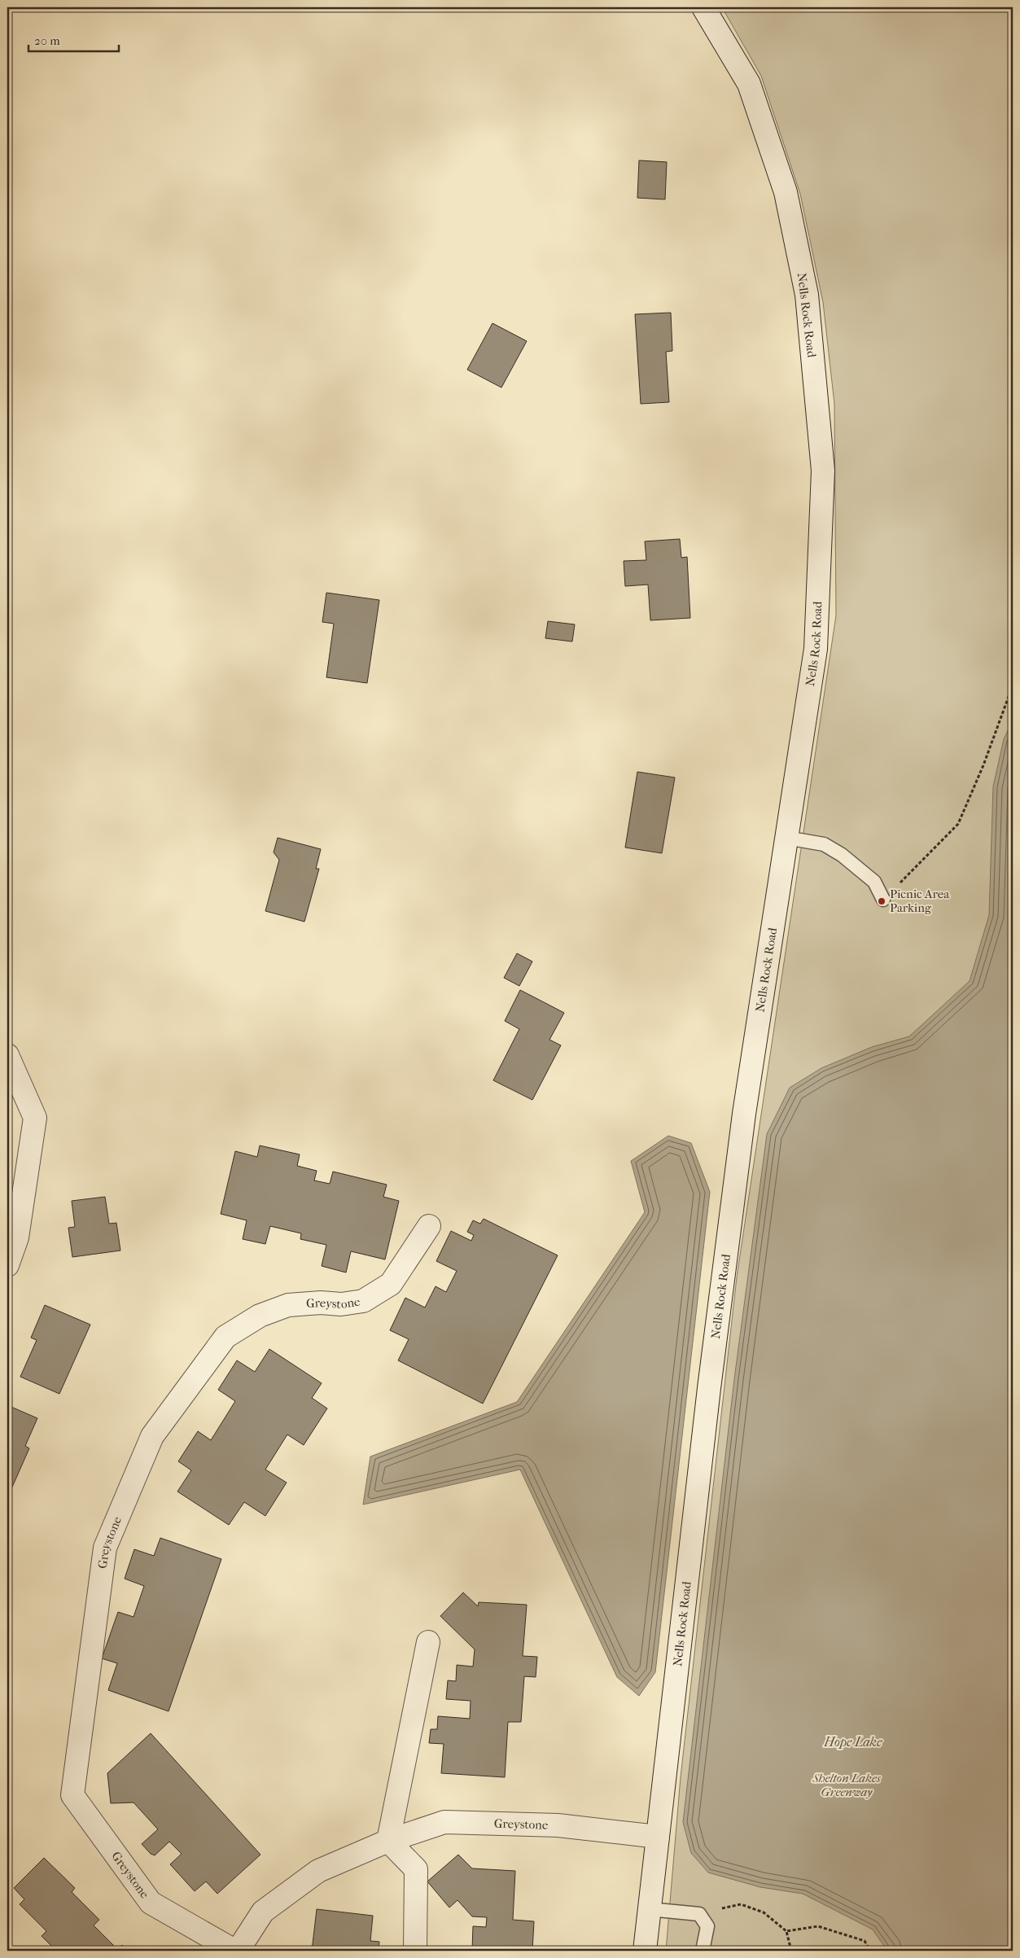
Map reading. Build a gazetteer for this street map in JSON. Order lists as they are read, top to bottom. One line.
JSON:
{"streets":{"street":["Nells Rock Road","Greystone"]},"crossings":[["Nells Rock Road","Greystone"]],"water":["Hope Lake"],"parks":["Shelton Lakes Greenway"],"places":["Picnic Area Parking"],"scale_bar":"20 m"}
